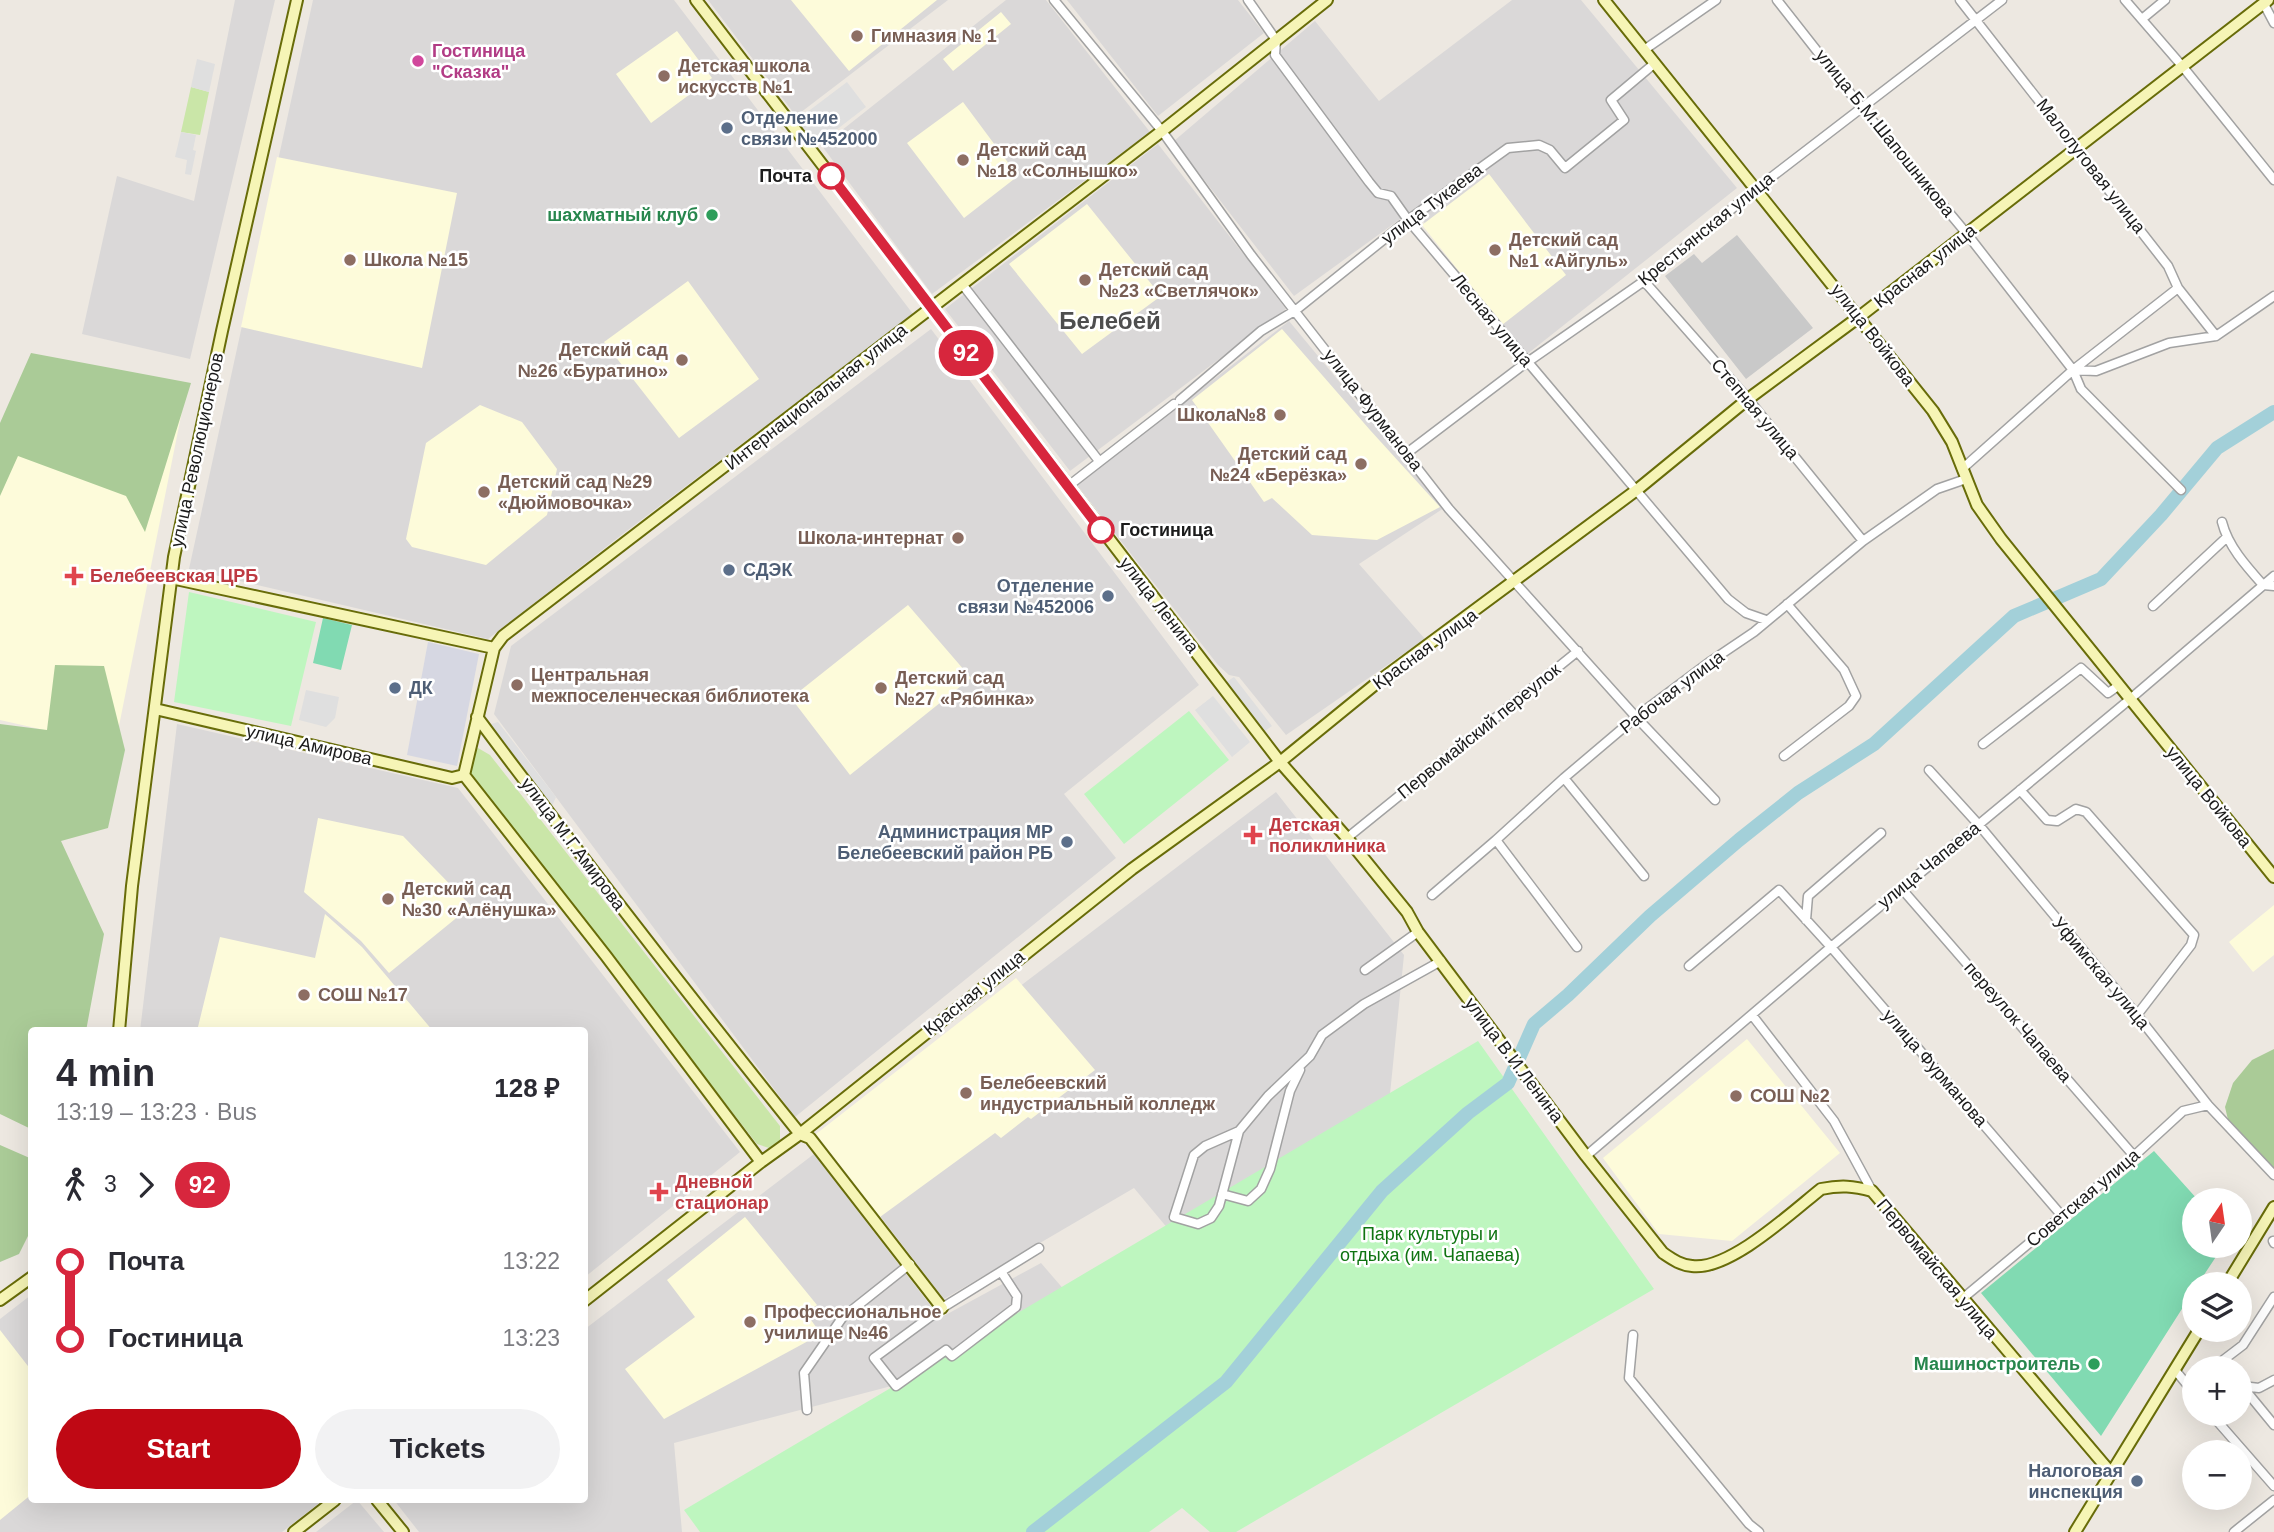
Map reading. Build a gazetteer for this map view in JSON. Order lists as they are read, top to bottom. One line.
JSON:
{"streets":{"street":["улица Б.М.Шапошникова","Малолуговая улица","улица Тукаева","Крестьянская улица","Красная улица","Лесная улица","улица Войкова","Интернациональная улица","Степная улица","улица Фурманова","улица Революционеров","улица Ленина","Рабочая улица","Первомайский переулок","улица Амирова","улица М.Г.Амирова","улица Чапаева","Уфимская улица","переулок Чапаева","улица В.И.Ленина","Советская улица","Первомайская улица"]},"crossings":[["улица Б.М.Шапошникова","Крестьянская улица"],["улица Б.М.Шапошникова","Красная улица"],["улица Б.М.Шапошникова","Рабочая улица"],["Малолуговая улица","Крестьянская улица"],["Малолуговая улица","Красная улица"],["Малолуговая улица","Рабочая улица"],["улица Тукаева","Лесная улица"],["улица Тукаева","улица Войкова"],["улица Тукаева","улица Фурманова"],["улица Тукаева","улица Ленина"],["Крестьянская улица","Лесная улица"],["Крестьянская улица","улица Войкова"],["Крестьянская улица","Степная улица"],["Крестьянская улица","улица Фурманова"],["Красная улица","Лесная улица"],["Красная улица","улица Войкова"],["Красная улица","Степная улица"],["Красная улица","улица Фурманова"],["Красная улица","улица Ленина"],["Красная улица","улица М.Г.Амирова"],["Лесная улица","Интернациональная улица"],["Лесная улица","Рабочая улица"],["улица Войкова","Рабочая улица"],["улица Войкова","улица Чапаева"],["Интернациональная улица","улица Фурманова"],["Интернациональная улица","улица Ленина"],["Степная улица","Рабочая улица"],["улица Фурманова","Рабочая улица"],["улица Фурманова","Первомайский переулок"],["улица Фурманова","улица Чапаева"],["улица Фурманова","Советская улица"],["улица Революционеров","улица Амирова"],["улица Ленина","Первомайский переулок"],["улица Ленина","улица В.И.Ленина"],["Первомайский переулок","улица В.И.Ленина"],["улица Чапаева","Уфимская улица"],["улица Чапаева","переулок Чапаева"],["улица Чапаева","улица В.И.Ленина"],["улица Чапаева","Первомайская улица"],["Уфимская улица","Советская улица"],["переулок Чапаева","Советская улица"],["улица В.И.Ленина","Первомайская улица"],["Советская улица","Первомайская улица"]],"districts":["Белебей"],"parks":["Парк культуры и отдыха (им. Чапаева)"],"places":{"other":["Гимназия № 1","Гостиница \"Сказка\"","Детская школа искусств №1","Отделение связи №452000","Детский сад №18 «Солнышко»","Почта","шахматный клуб","Детский сад №1 «Айгуль»","Школа №15","Детский сад №23 «Светлячок»","Детский сад №26 «Буратино»","Школа№8","Детский сад №24 «Берёзка»","Детский сад №29 «Дюймовочка»","Гостиница","Школа-интернат","СДЭК","Отделение связи №452006","Центральная межпоселенческая библиотека","ДК","Детский сад №27 «Рябинка»","Администрация МР Белебеевский район РБ","Детский сад №30 «Алёнушка»","СОШ №17","Белебеевский индустриальный колледж","СОШ №2","Профессиональное училище №46","Машиностроитель","Налоговая инспекция"],"health":["Белебеевская ЦРБ","Детская поликлиника","Дневной стационар"]},"lines":["bus line 92"],"north":"top","page":{"on_map":"92","heading":["4 min","13:19 – 13:23 · Bus","128 ₽"],"legs":["3","92"],"map_buttons":["+","−"],"list":[{"name":"Почта","value":"13:22"},{"name":"Гостиница","value":"13:23"}],"buttons":["Start","Tickets"]}}
